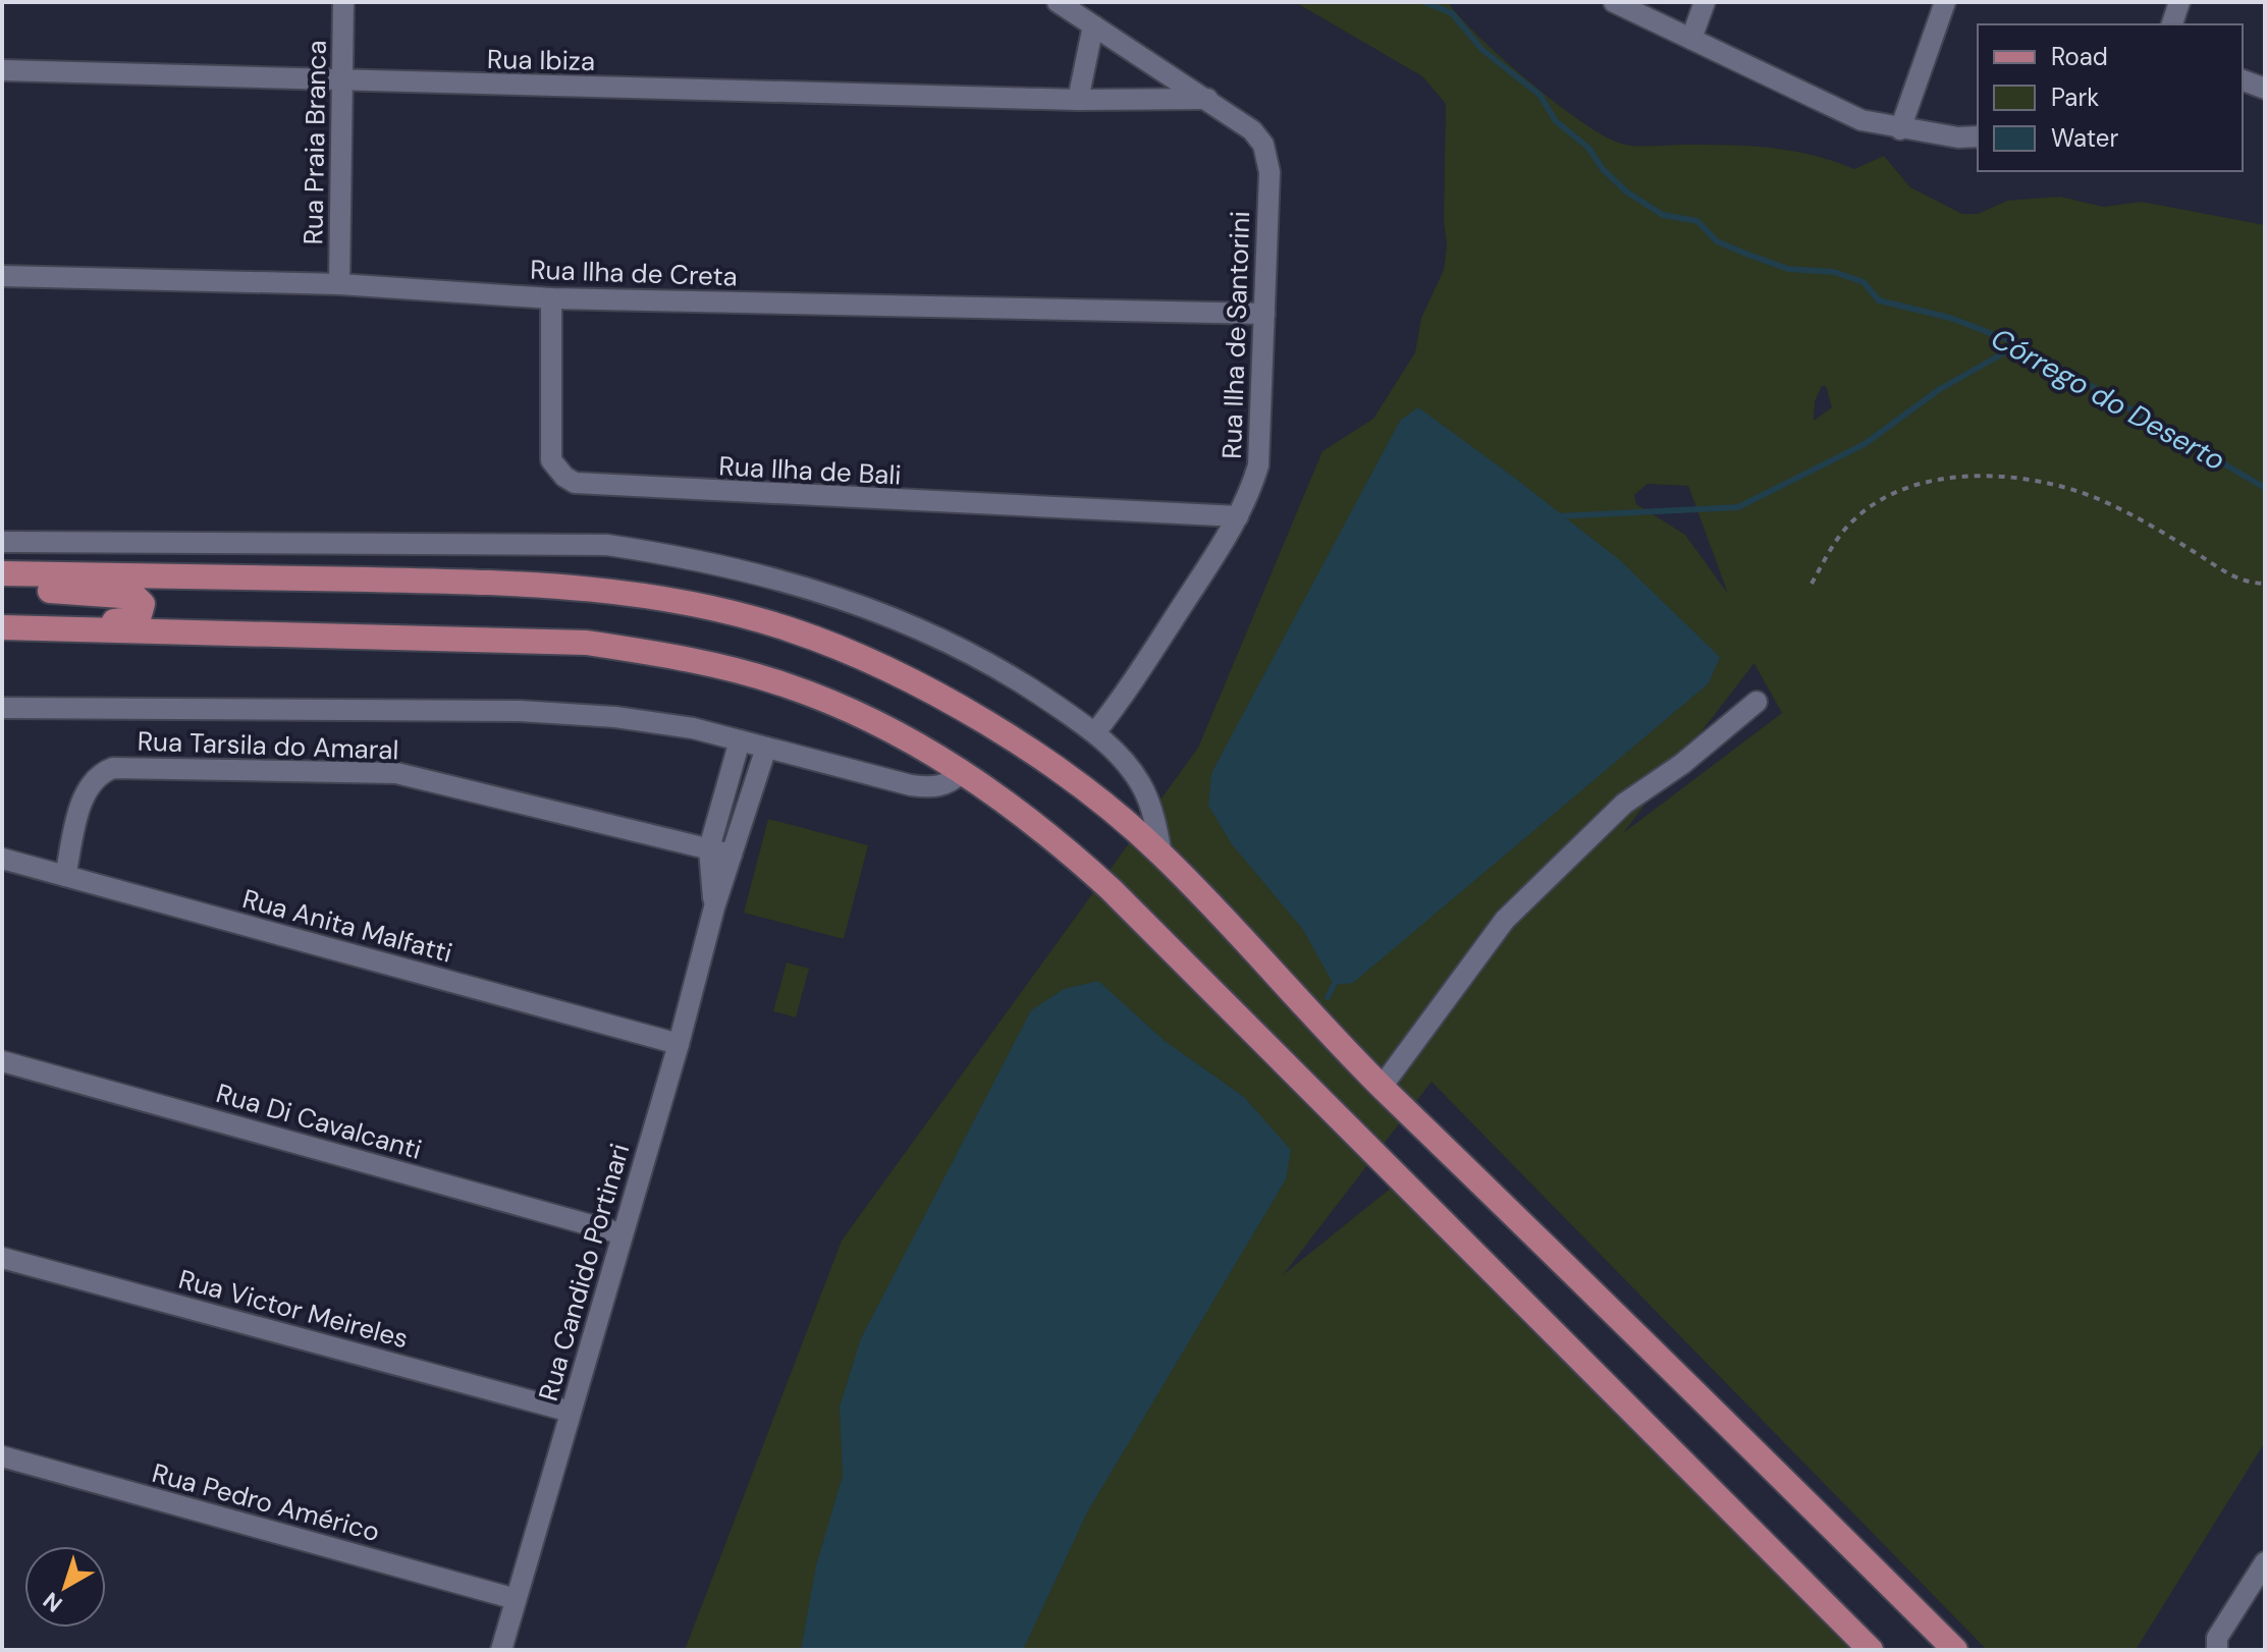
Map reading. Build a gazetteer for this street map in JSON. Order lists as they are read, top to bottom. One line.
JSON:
{"streets":{"street":["Rua Ibiza","Rua Praia Branca","Rua Ilha de Creta","Rua Ilha de Santorini","Rua Ilha de Bali","Rua Tarsila do Amaral","Rua Anita Malfatti","Rua Di Cavalcanti","Rua Candido Portinari","Rua Victor Meireles","Rua Pedro Américo"]},"crossings":[["Rua Ibiza","Rua Praia Branca"],["Rua Ibiza","Rua Ilha de Santorini"],["Rua Praia Branca","Rua Ilha de Creta"],["Rua Ilha de Creta","Rua Ilha de Santorini"],["Rua Ilha de Creta","Rua Ilha de Bali"],["Rua Ilha de Santorini","Rua Ilha de Bali"],["Rua Tarsila do Amaral","Rua Anita Malfatti"],["Rua Tarsila do Amaral","Rua Candido Portinari"],["Rua Anita Malfatti","Rua Candido Portinari"],["Rua Di Cavalcanti","Rua Candido Portinari"],["Rua Candido Portinari","Rua Victor Meireles"],["Rua Candido Portinari","Rua Pedro Américo"]],"water":["Córrego do Deserto"],"legend":["Road","Park","Water"],"north":"bottom left"}
